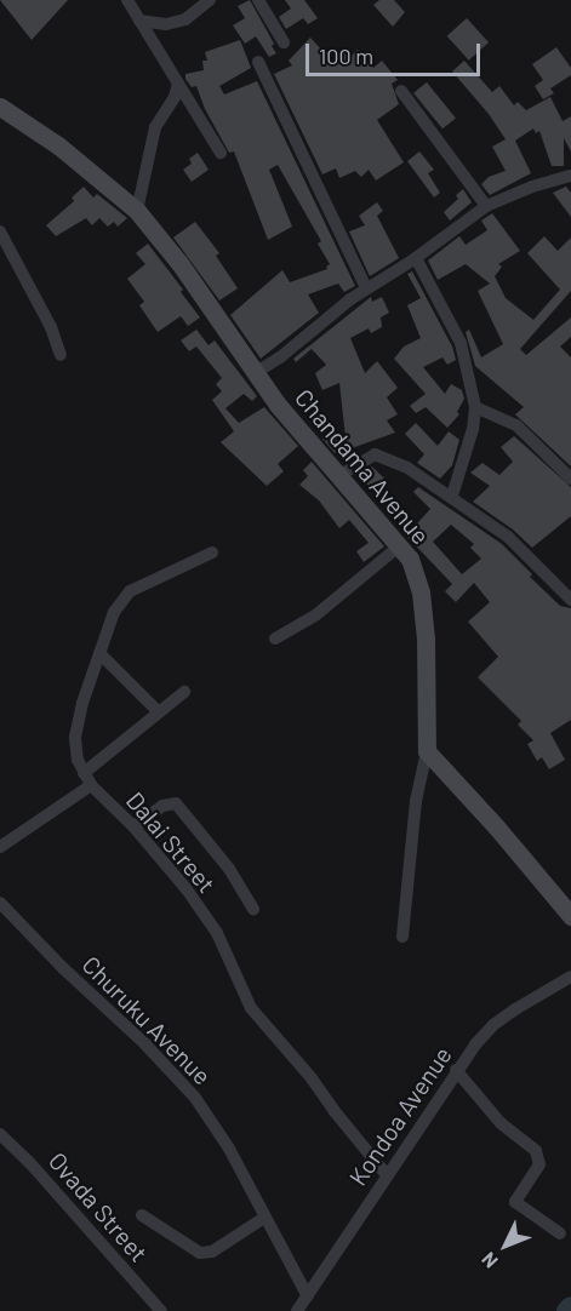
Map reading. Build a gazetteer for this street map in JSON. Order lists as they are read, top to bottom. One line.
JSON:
{"streets":{"street":["Chandama Avenue","Dalai Street","Churuku Avenue","Kondoa Avenue","Ovada Street"]},"crossings":[["Dalai Street","Kondoa Avenue"],["Churuku Avenue","Kondoa Avenue"]],"scale_bar":"100 m","north":"bottom left"}
